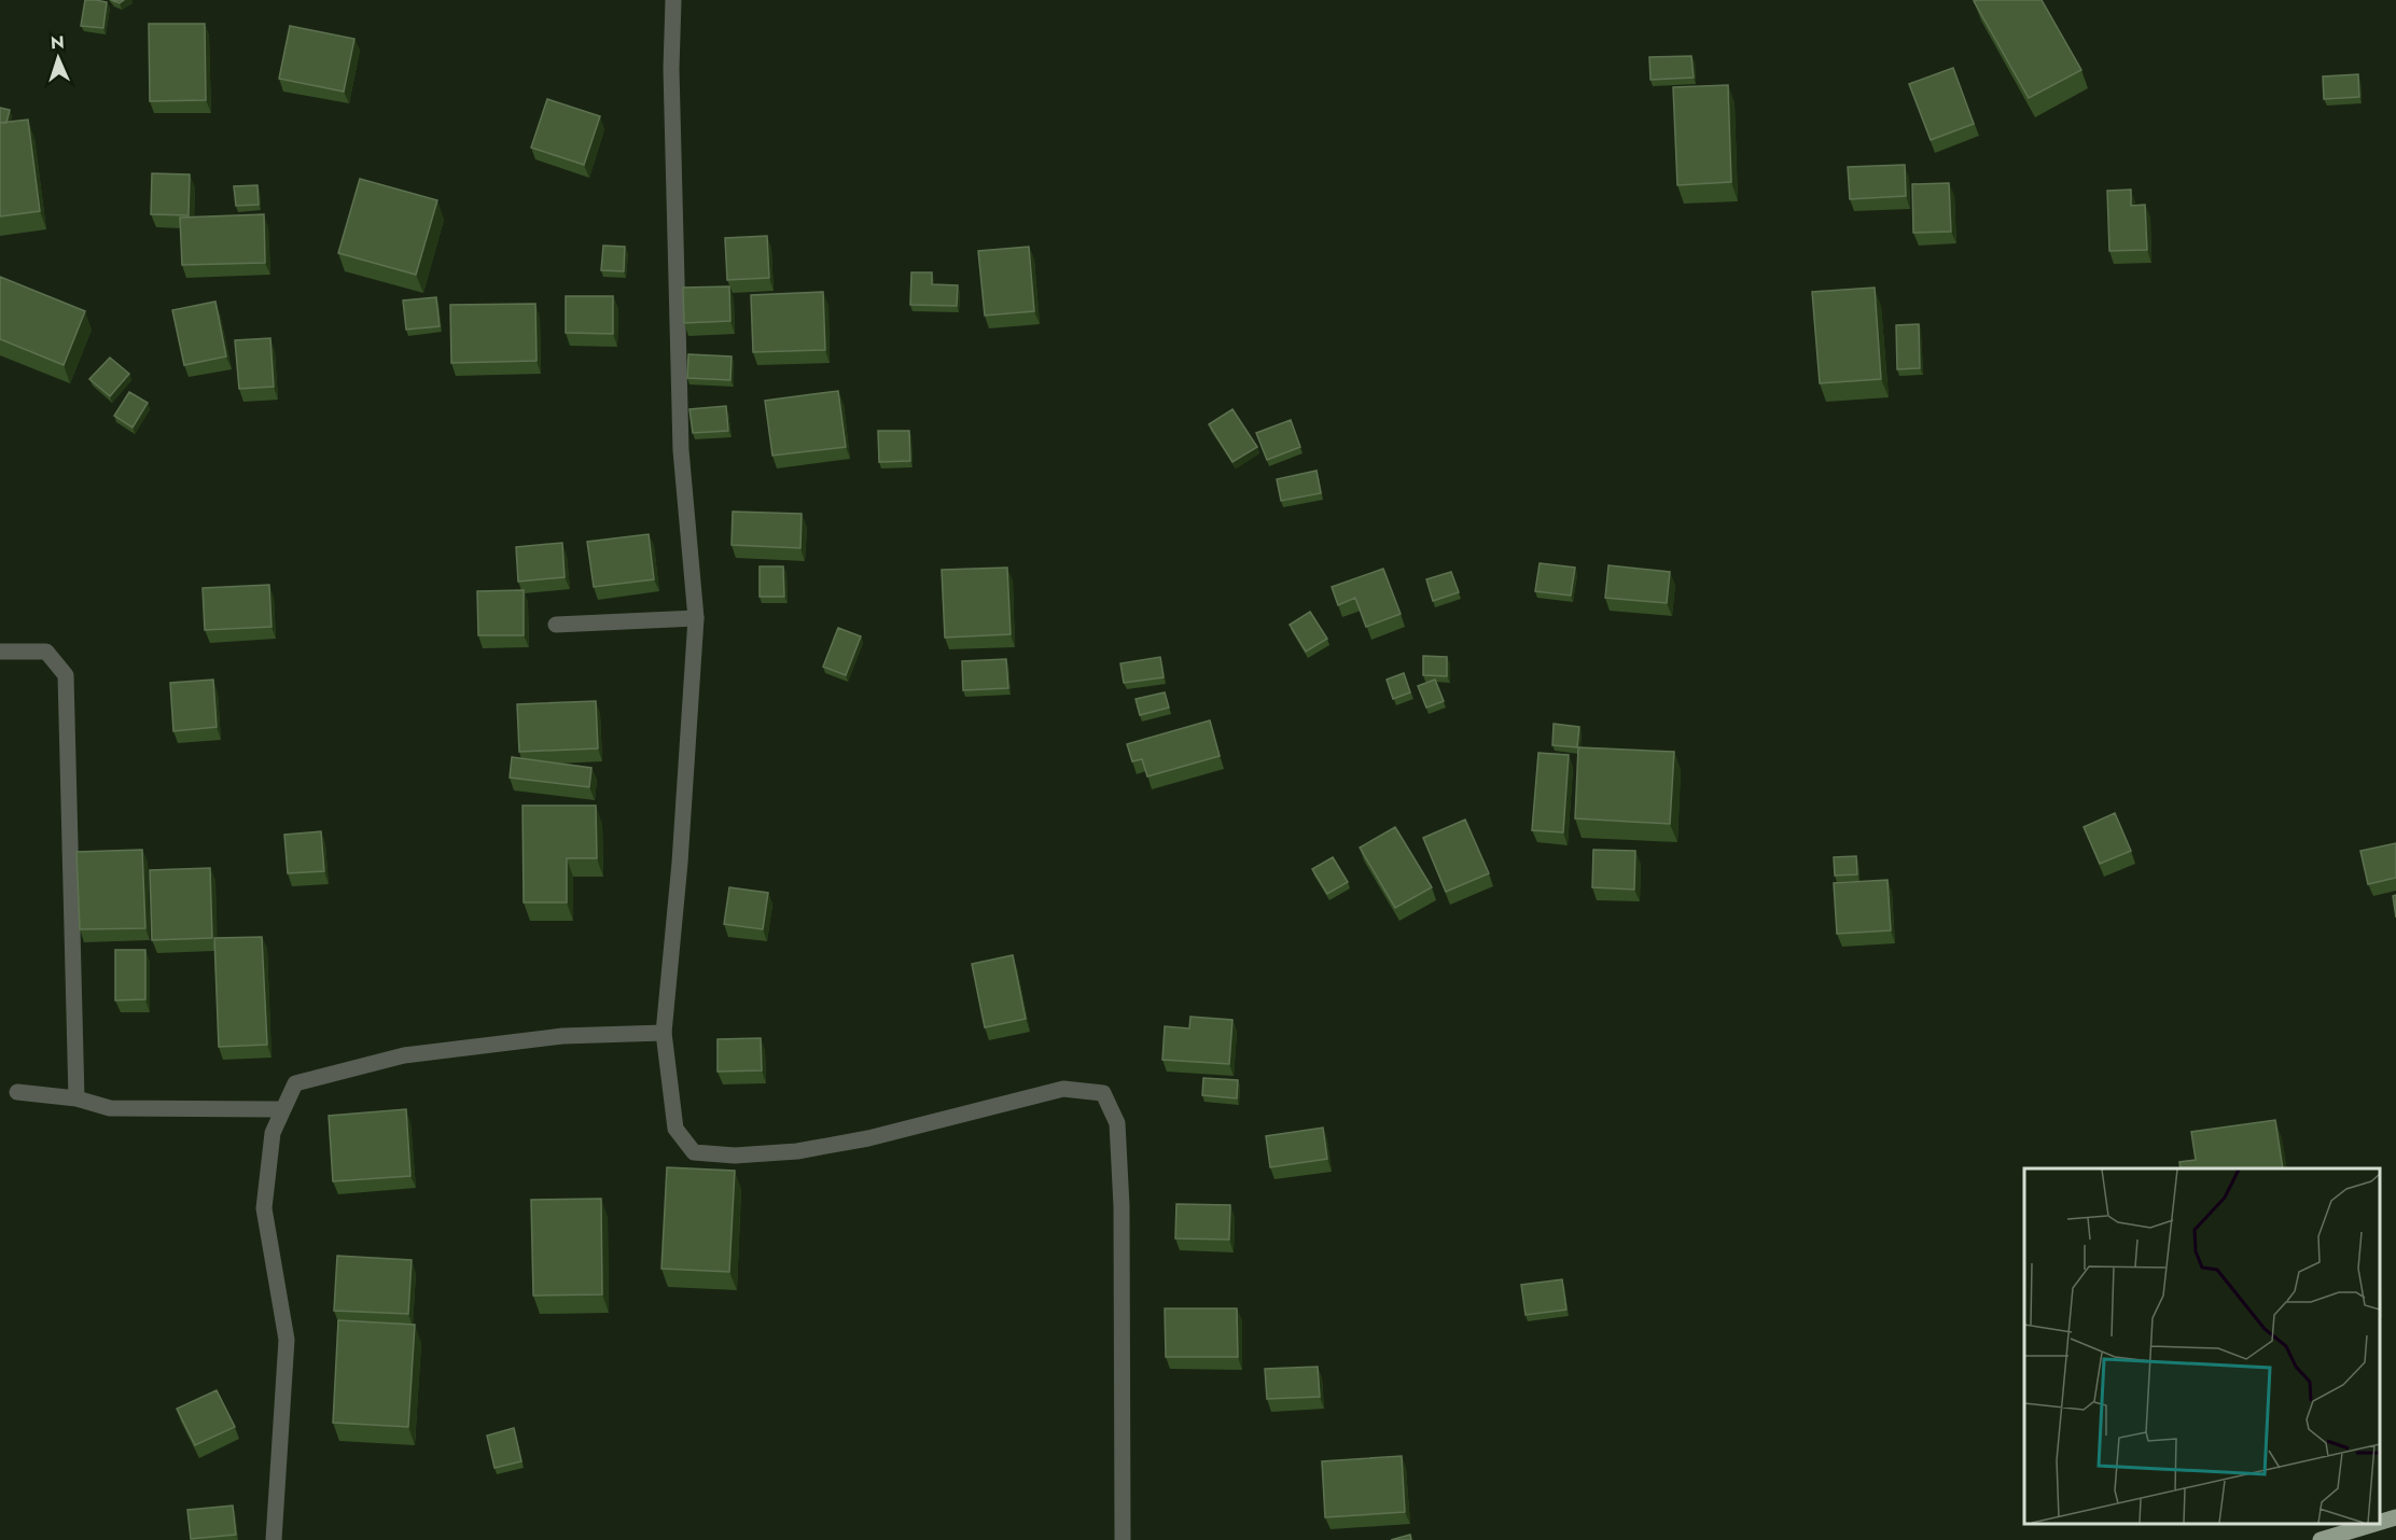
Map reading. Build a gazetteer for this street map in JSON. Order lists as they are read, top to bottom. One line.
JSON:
{"north":"top"}
